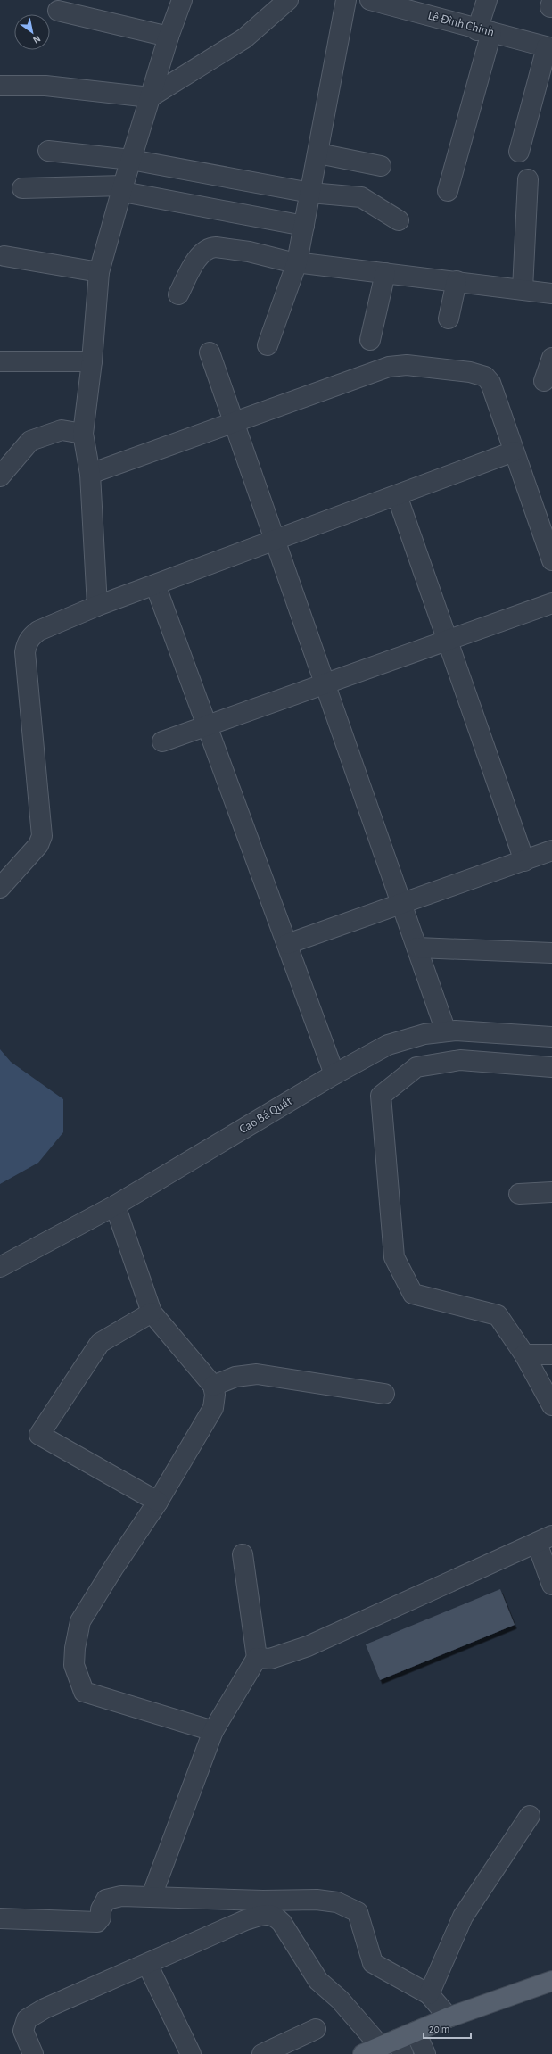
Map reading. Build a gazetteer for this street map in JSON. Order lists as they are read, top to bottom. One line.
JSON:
{"streets":{"street":["Lê Đình Chinh","Cao Bá Quát"]},"scale_bar":"20 m","north":"bottom right"}
